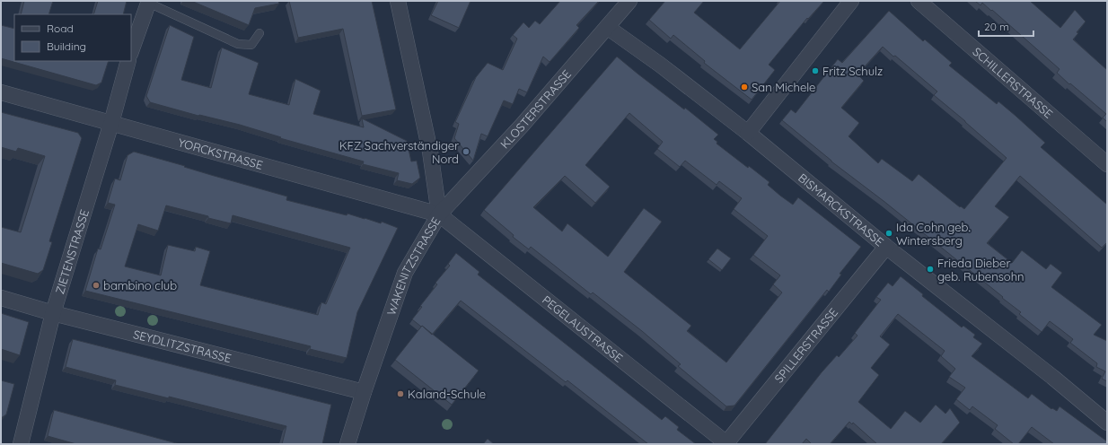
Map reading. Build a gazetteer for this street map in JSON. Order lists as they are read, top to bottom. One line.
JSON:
{"streets":{"street":["SCHILLERSTRASSE","KLOSTERSTRASSE","YORCKSTRASSE","BISMARCKSTRASSE","ZIETENSTRASSE","WAKENITZSTRASSE","PEGELAUSTRASSE","SPILLERSTRASSE","SEYDLITZSTRASSE"]},"crossings":[["KLOSTERSTRASSE","YORCKSTRASSE"],["KLOSTERSTRASSE","BISMARCKSTRASSE"],["KLOSTERSTRASSE","WAKENITZSTRASSE"],["KLOSTERSTRASSE","PEGELAUSTRASSE"],["YORCKSTRASSE","ZIETENSTRASSE"],["YORCKSTRASSE","WAKENITZSTRASSE"],["YORCKSTRASSE","PEGELAUSTRASSE"],["BISMARCKSTRASSE","SPILLERSTRASSE"],["ZIETENSTRASSE","SEYDLITZSTRASSE"],["WAKENITZSTRASSE","PEGELAUSTRASSE"],["WAKENITZSTRASSE","SEYDLITZSTRASSE"],["PEGELAUSTRASSE","SPILLERSTRASSE"]],"places":["Fritz Schulz","San Michele","KFZ Sachverständiger Nord","Ida Cohn geb. Wintersberg","Frieda Dieber geb. Rubensohn","bambino club","Kaland-Schule"],"legend":["Road","Building"],"scale_bar":"20 m"}
